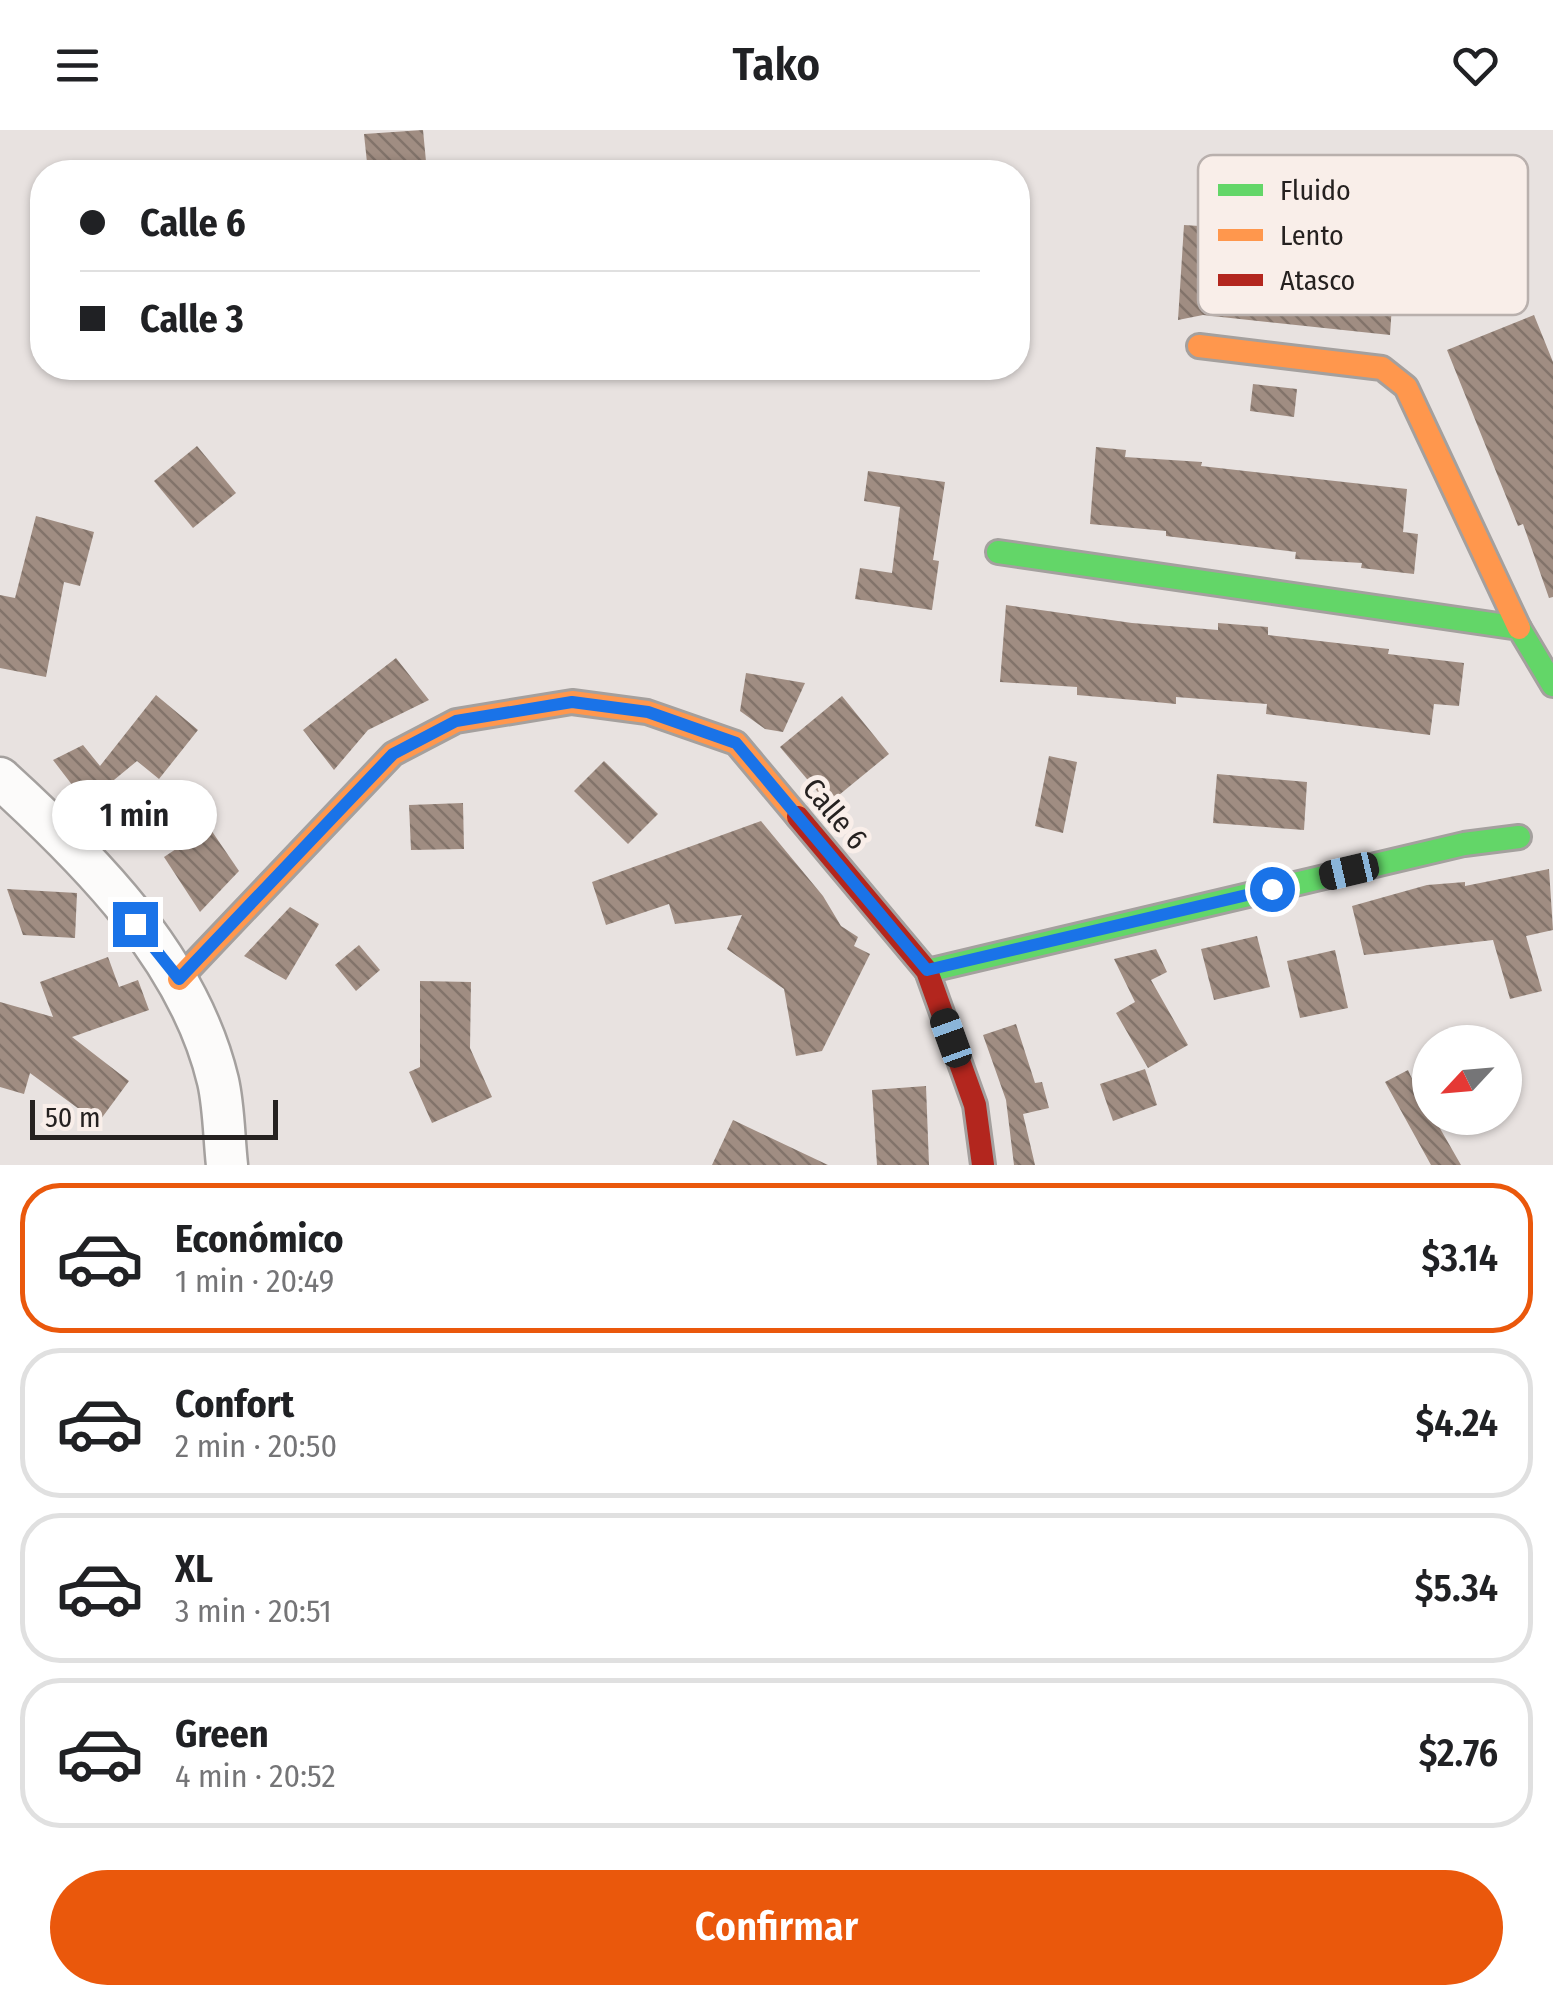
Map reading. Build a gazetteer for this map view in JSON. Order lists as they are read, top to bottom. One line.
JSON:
{"streets":{"street":["Calle 6"]},"legend":["Fluido","Lento","Atasco"],"scale_bar":"50 m","north":"bottom left","page":{"header":"Tako","banner":["Calle 6","Calle 3"],"bubble":"1 min","scale":"50 m","list":[{"name":"Económico","note":"1 min · 20:49","value":"$3.14"},{"name":"Confort","note":"2 min · 20:50","value":"$4.24"},{"name":"XL","note":"3 min · 20:51","value":"$5.34"},{"name":"Green","note":"4 min · 20:52","value":"$2.76"}],"buttons":"Confirmar"}}
